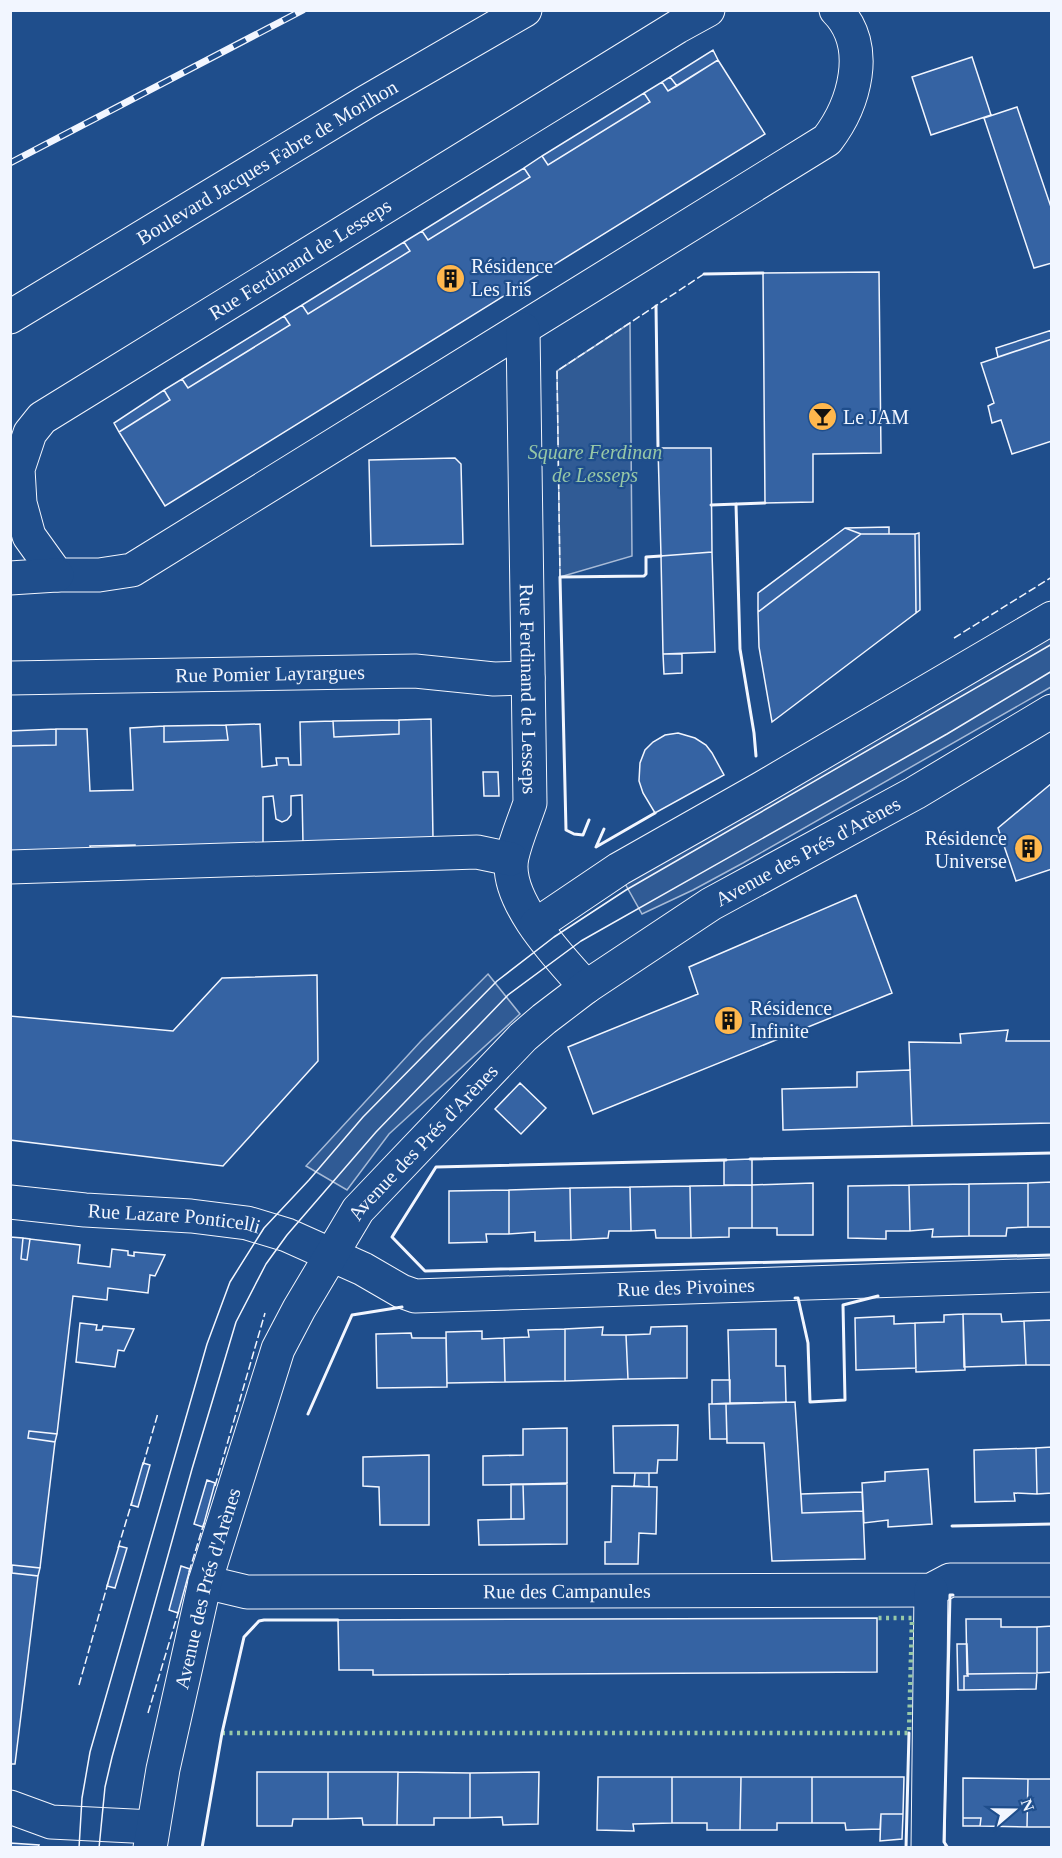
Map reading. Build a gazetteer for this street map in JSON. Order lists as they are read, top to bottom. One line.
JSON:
{"streets":{"street":["Boulevard Jacques Fabre de Morlhon","Rue Ferdinand de Lesseps","Rue Pomier Layrargues","Avenue des Prés d'Arènes","Rue Lazare Ponticelli","Rue des Pivoines","Rue des Campanules"]},"crossings":[["Rue Ferdinand de Lesseps","Rue Pomier Layrargues"],["Rue Ferdinand de Lesseps","Avenue des Prés d'Arènes"],["Avenue des Prés d'Arènes","Rue Lazare Ponticelli"],["Avenue des Prés d'Arènes","Rue des Pivoines"],["Avenue des Prés d'Arènes","Rue des Campanules"],["Rue Lazare Ponticelli","Rue des Pivoines"]],"parks":["Square Ferdinan de Lesseps"],"places":{"building":["Résidence Les Iris","Résidence Universe","Résidence Infinite"],"bar":["Le JAM"]},"north":"right"}
